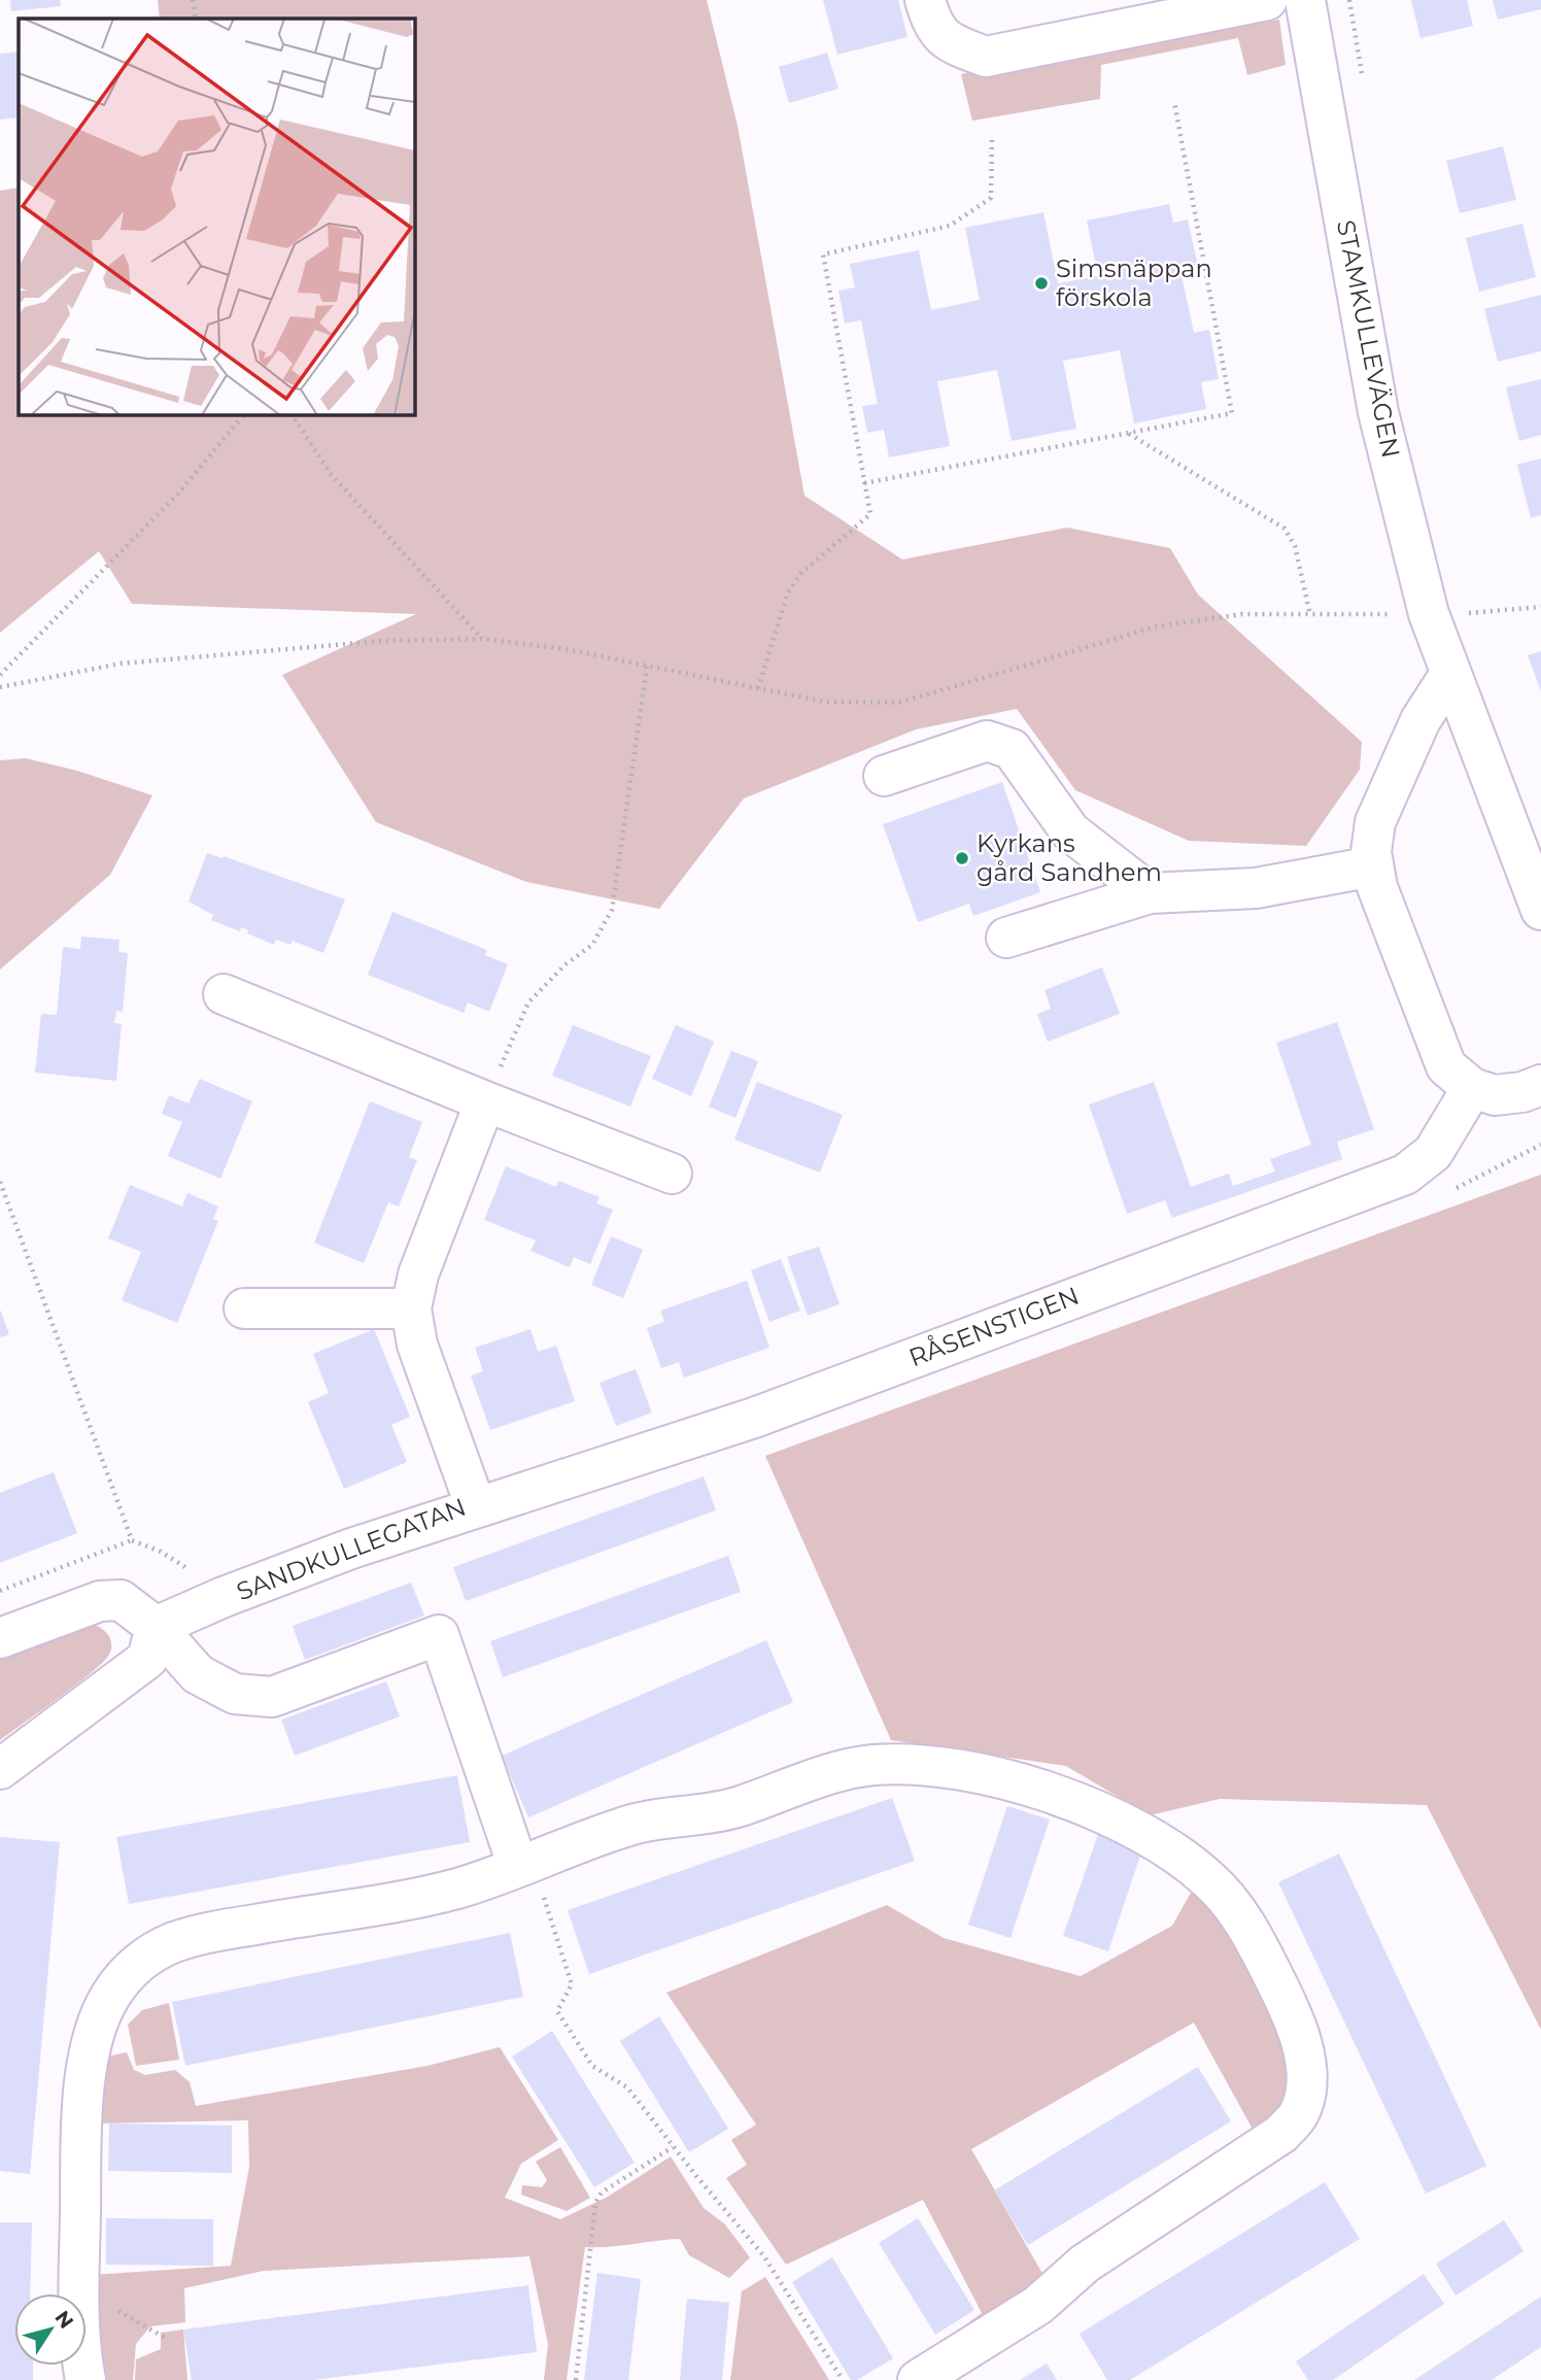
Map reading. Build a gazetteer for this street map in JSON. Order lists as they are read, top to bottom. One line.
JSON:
{"streets":{"street":["STAMKULLEVÄGEN","RÅSENSTIGEN","SANDKULLEGATAN"]},"crossings":[["RÅSENSTIGEN","SANDKULLEGATAN"]],"places":["Simsnäppan förskola","Kyrkans gård Sandhem"],"north":"top right"}
